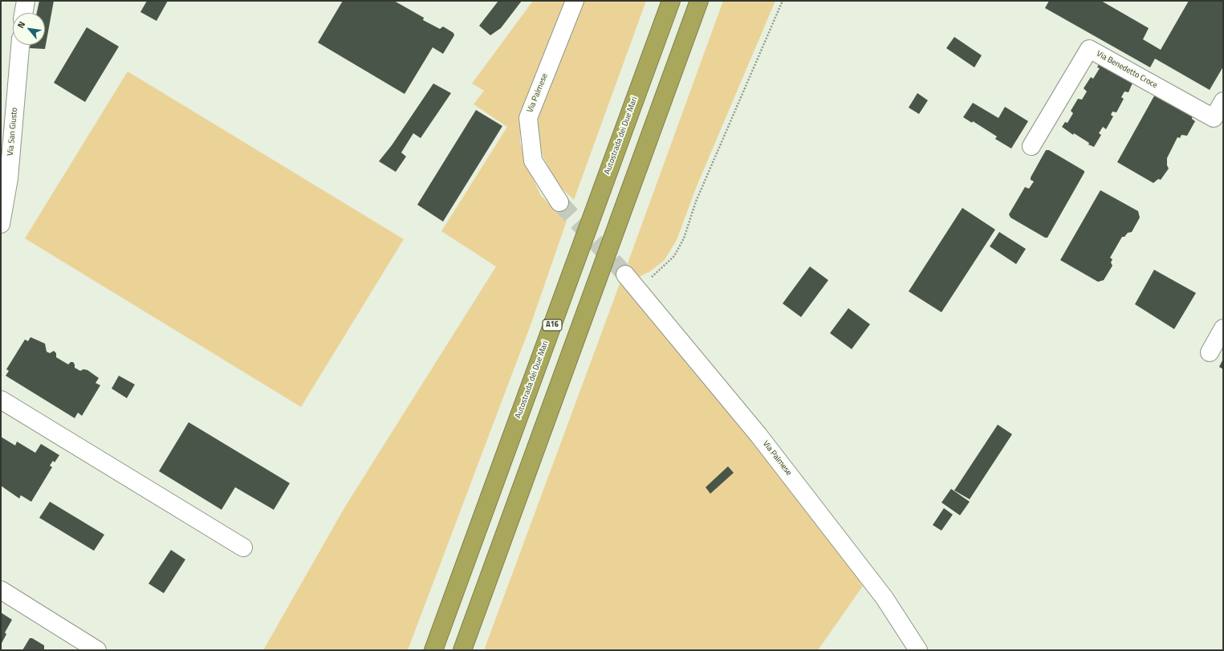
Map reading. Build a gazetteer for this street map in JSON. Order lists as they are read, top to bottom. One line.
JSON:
{"streets":{"highway":["Autostrada dei Due Mari","A16"],"street":["Via Benedetto Croce","Via Palmese","Via San Giusto"]},"north":"top left"}
